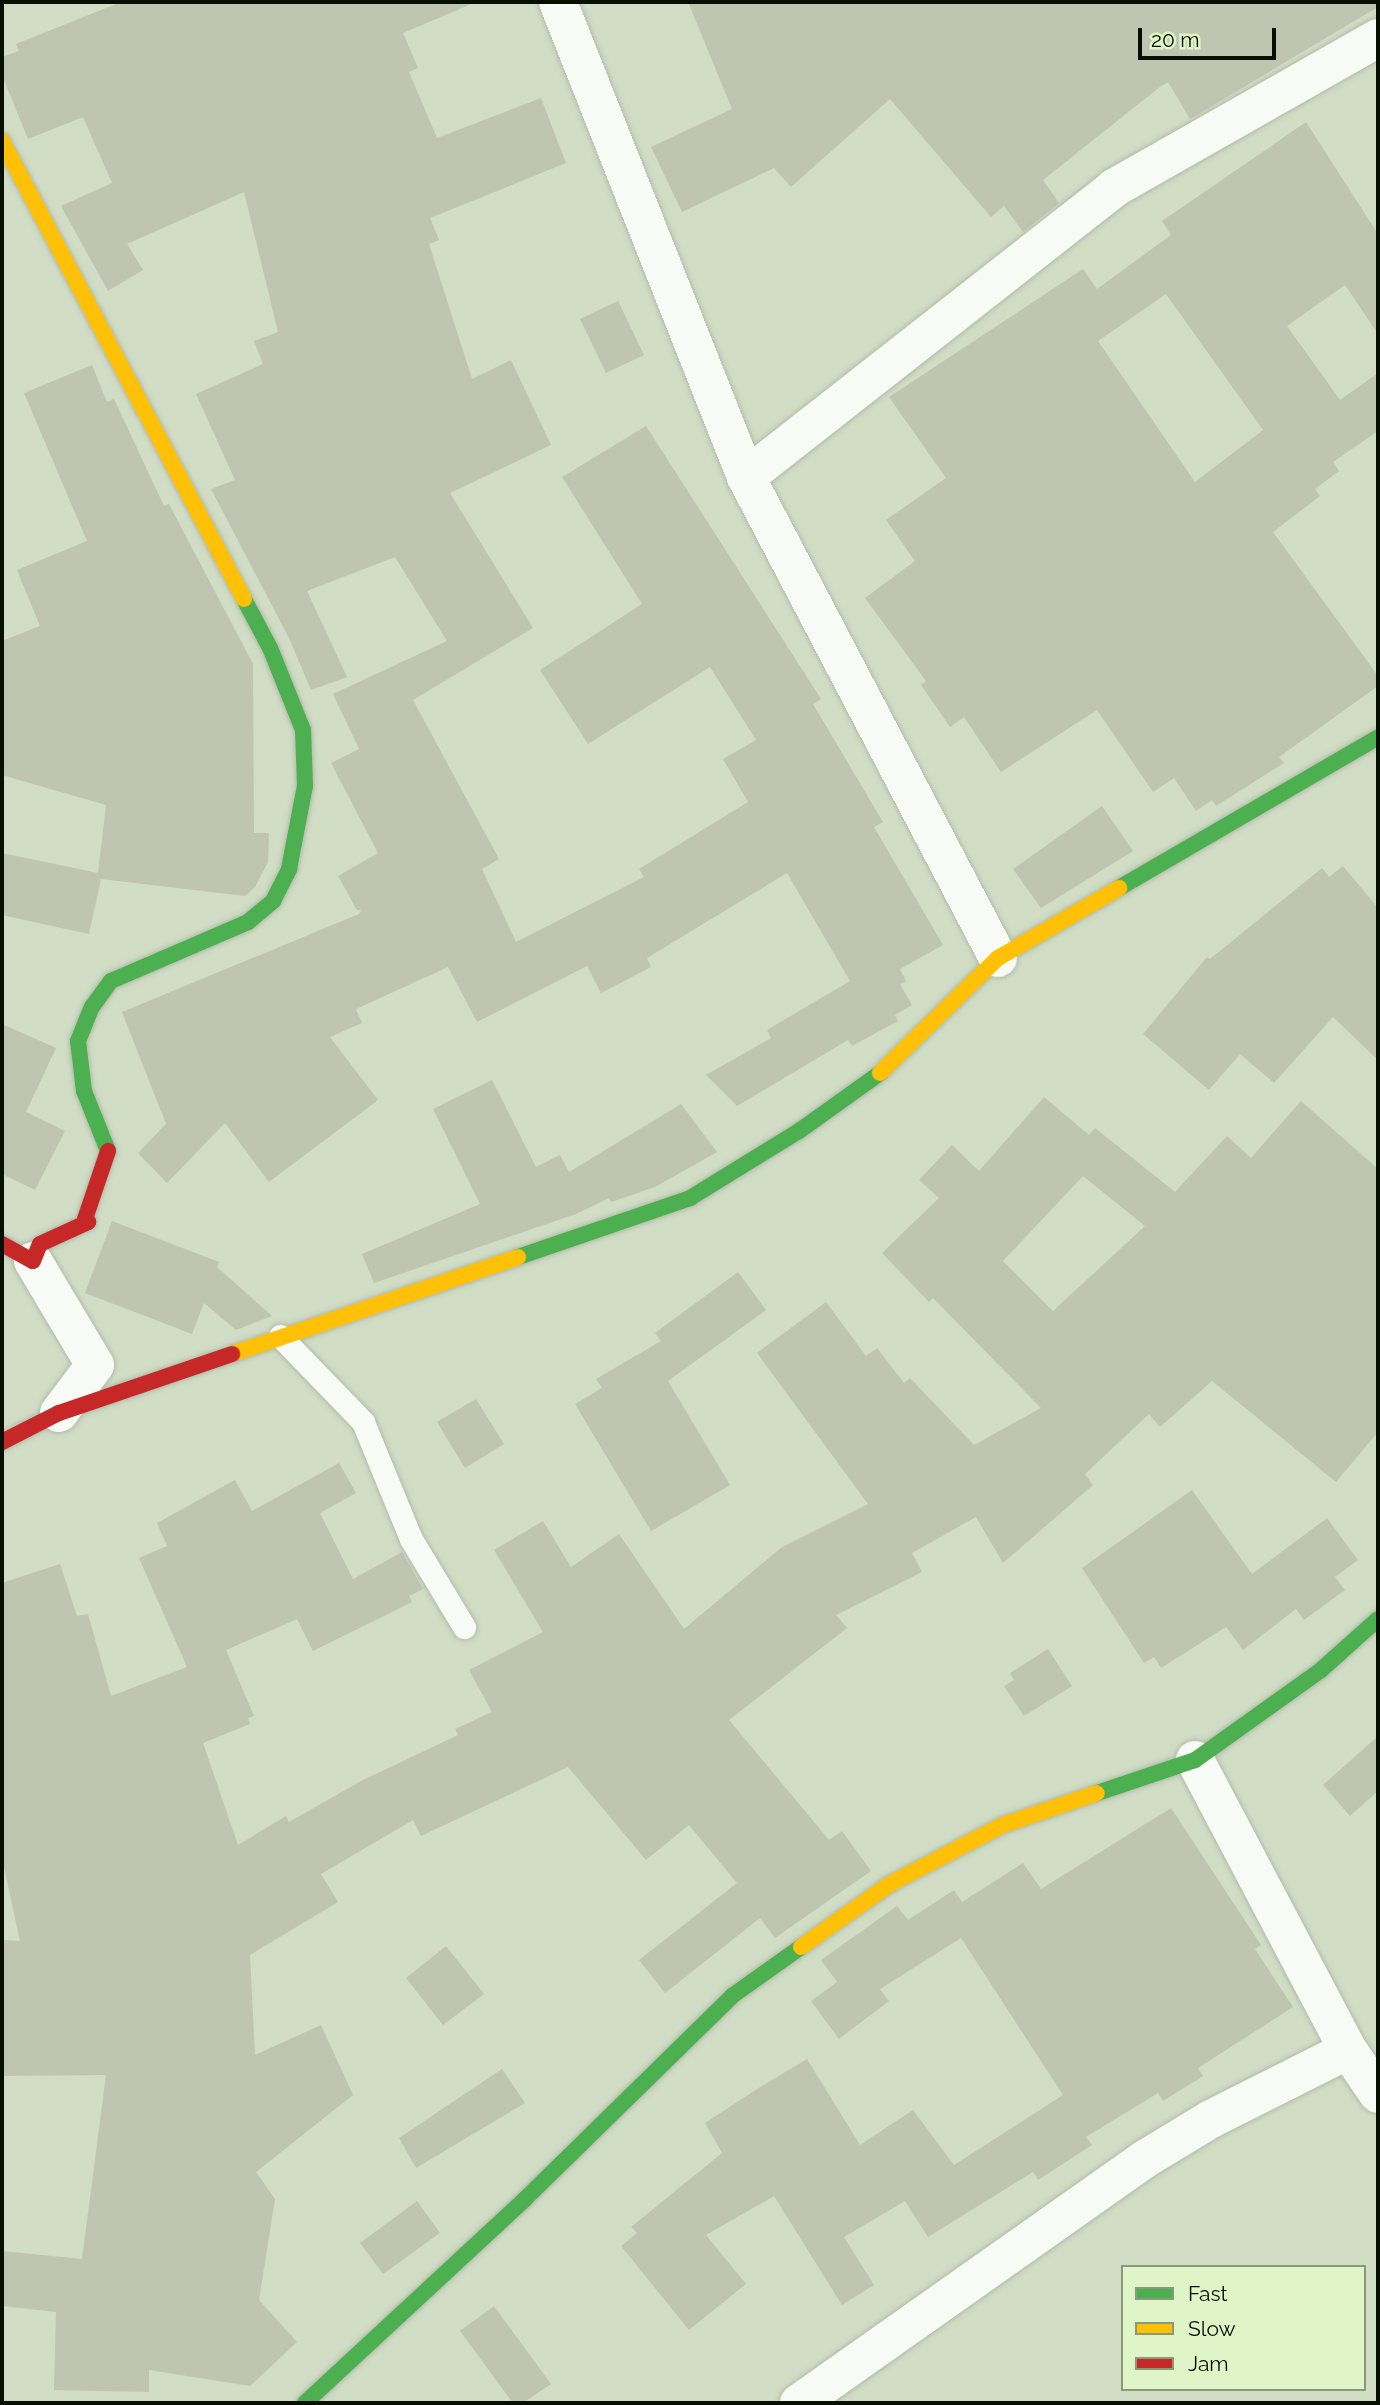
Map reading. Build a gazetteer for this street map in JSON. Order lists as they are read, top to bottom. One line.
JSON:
{"legend":["Fast","Slow","Jam"],"scale_bar":"20 m"}
